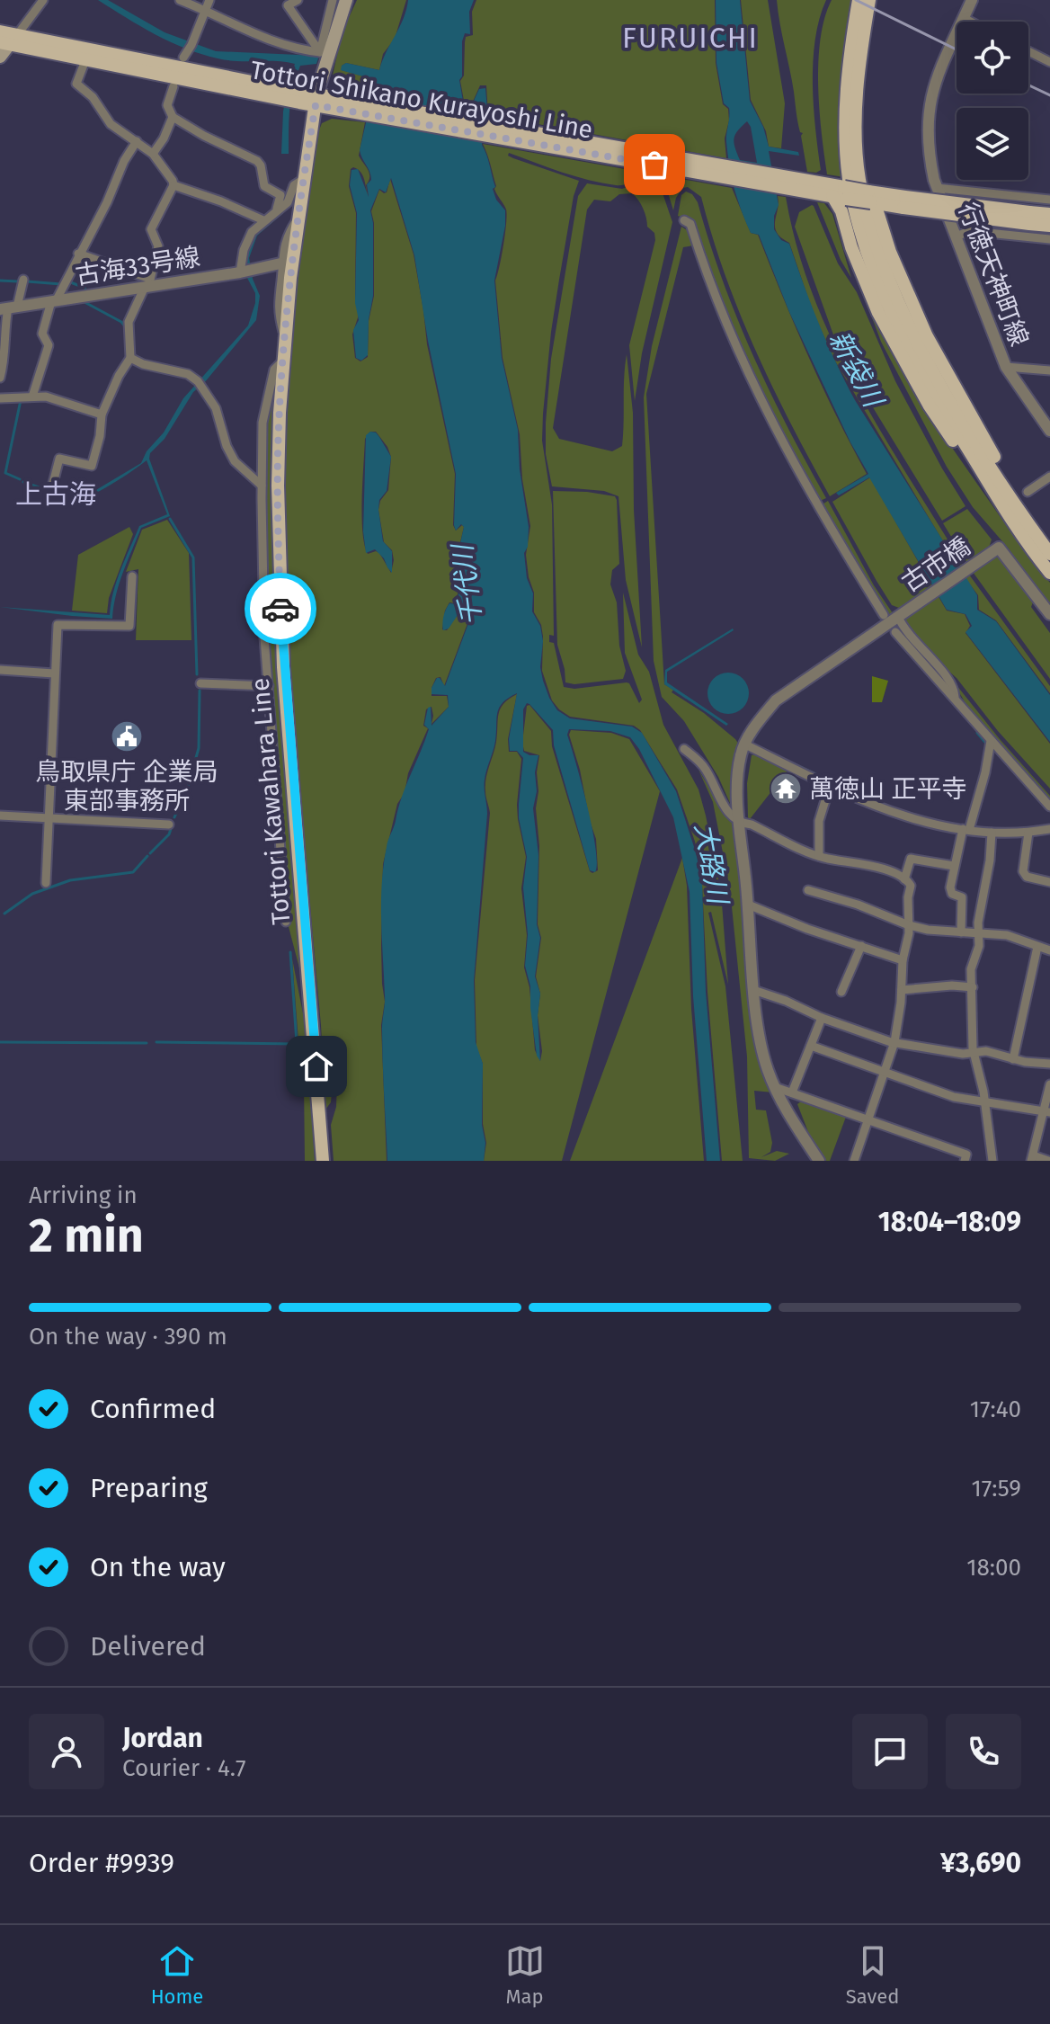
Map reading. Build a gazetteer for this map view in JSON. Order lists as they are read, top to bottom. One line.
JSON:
{"streets":{"main road":["Tottori Shikano Kurayoshi Line","Tottori Kawahara Line"],"street":["古海33号線","行徳天神町線","古市橋"]},"crossings":[["Tottori Shikano Kurayoshi Line","Tottori Kawahara Line"]],"districts":["FURUICHI","上古海"],"water":["新袋川","千代川","大路川"],"places":{"public building":["鳥取県庁 企業局 東部事務所"],"temple":["萬徳山 正平寺"]},"page":{"heading":["2 min","Arriving in","18:04–18:09"],"panel":["Jordan","Courier · 4.7","Order #9939","¥3,690"],"bar":"On the way · 390 m","list":[["Confirmed","17:40"],["Preparing","17:59"],["On the way","18:00"],"Delivered"],"tabs":["Home","Map","Saved"]}}
